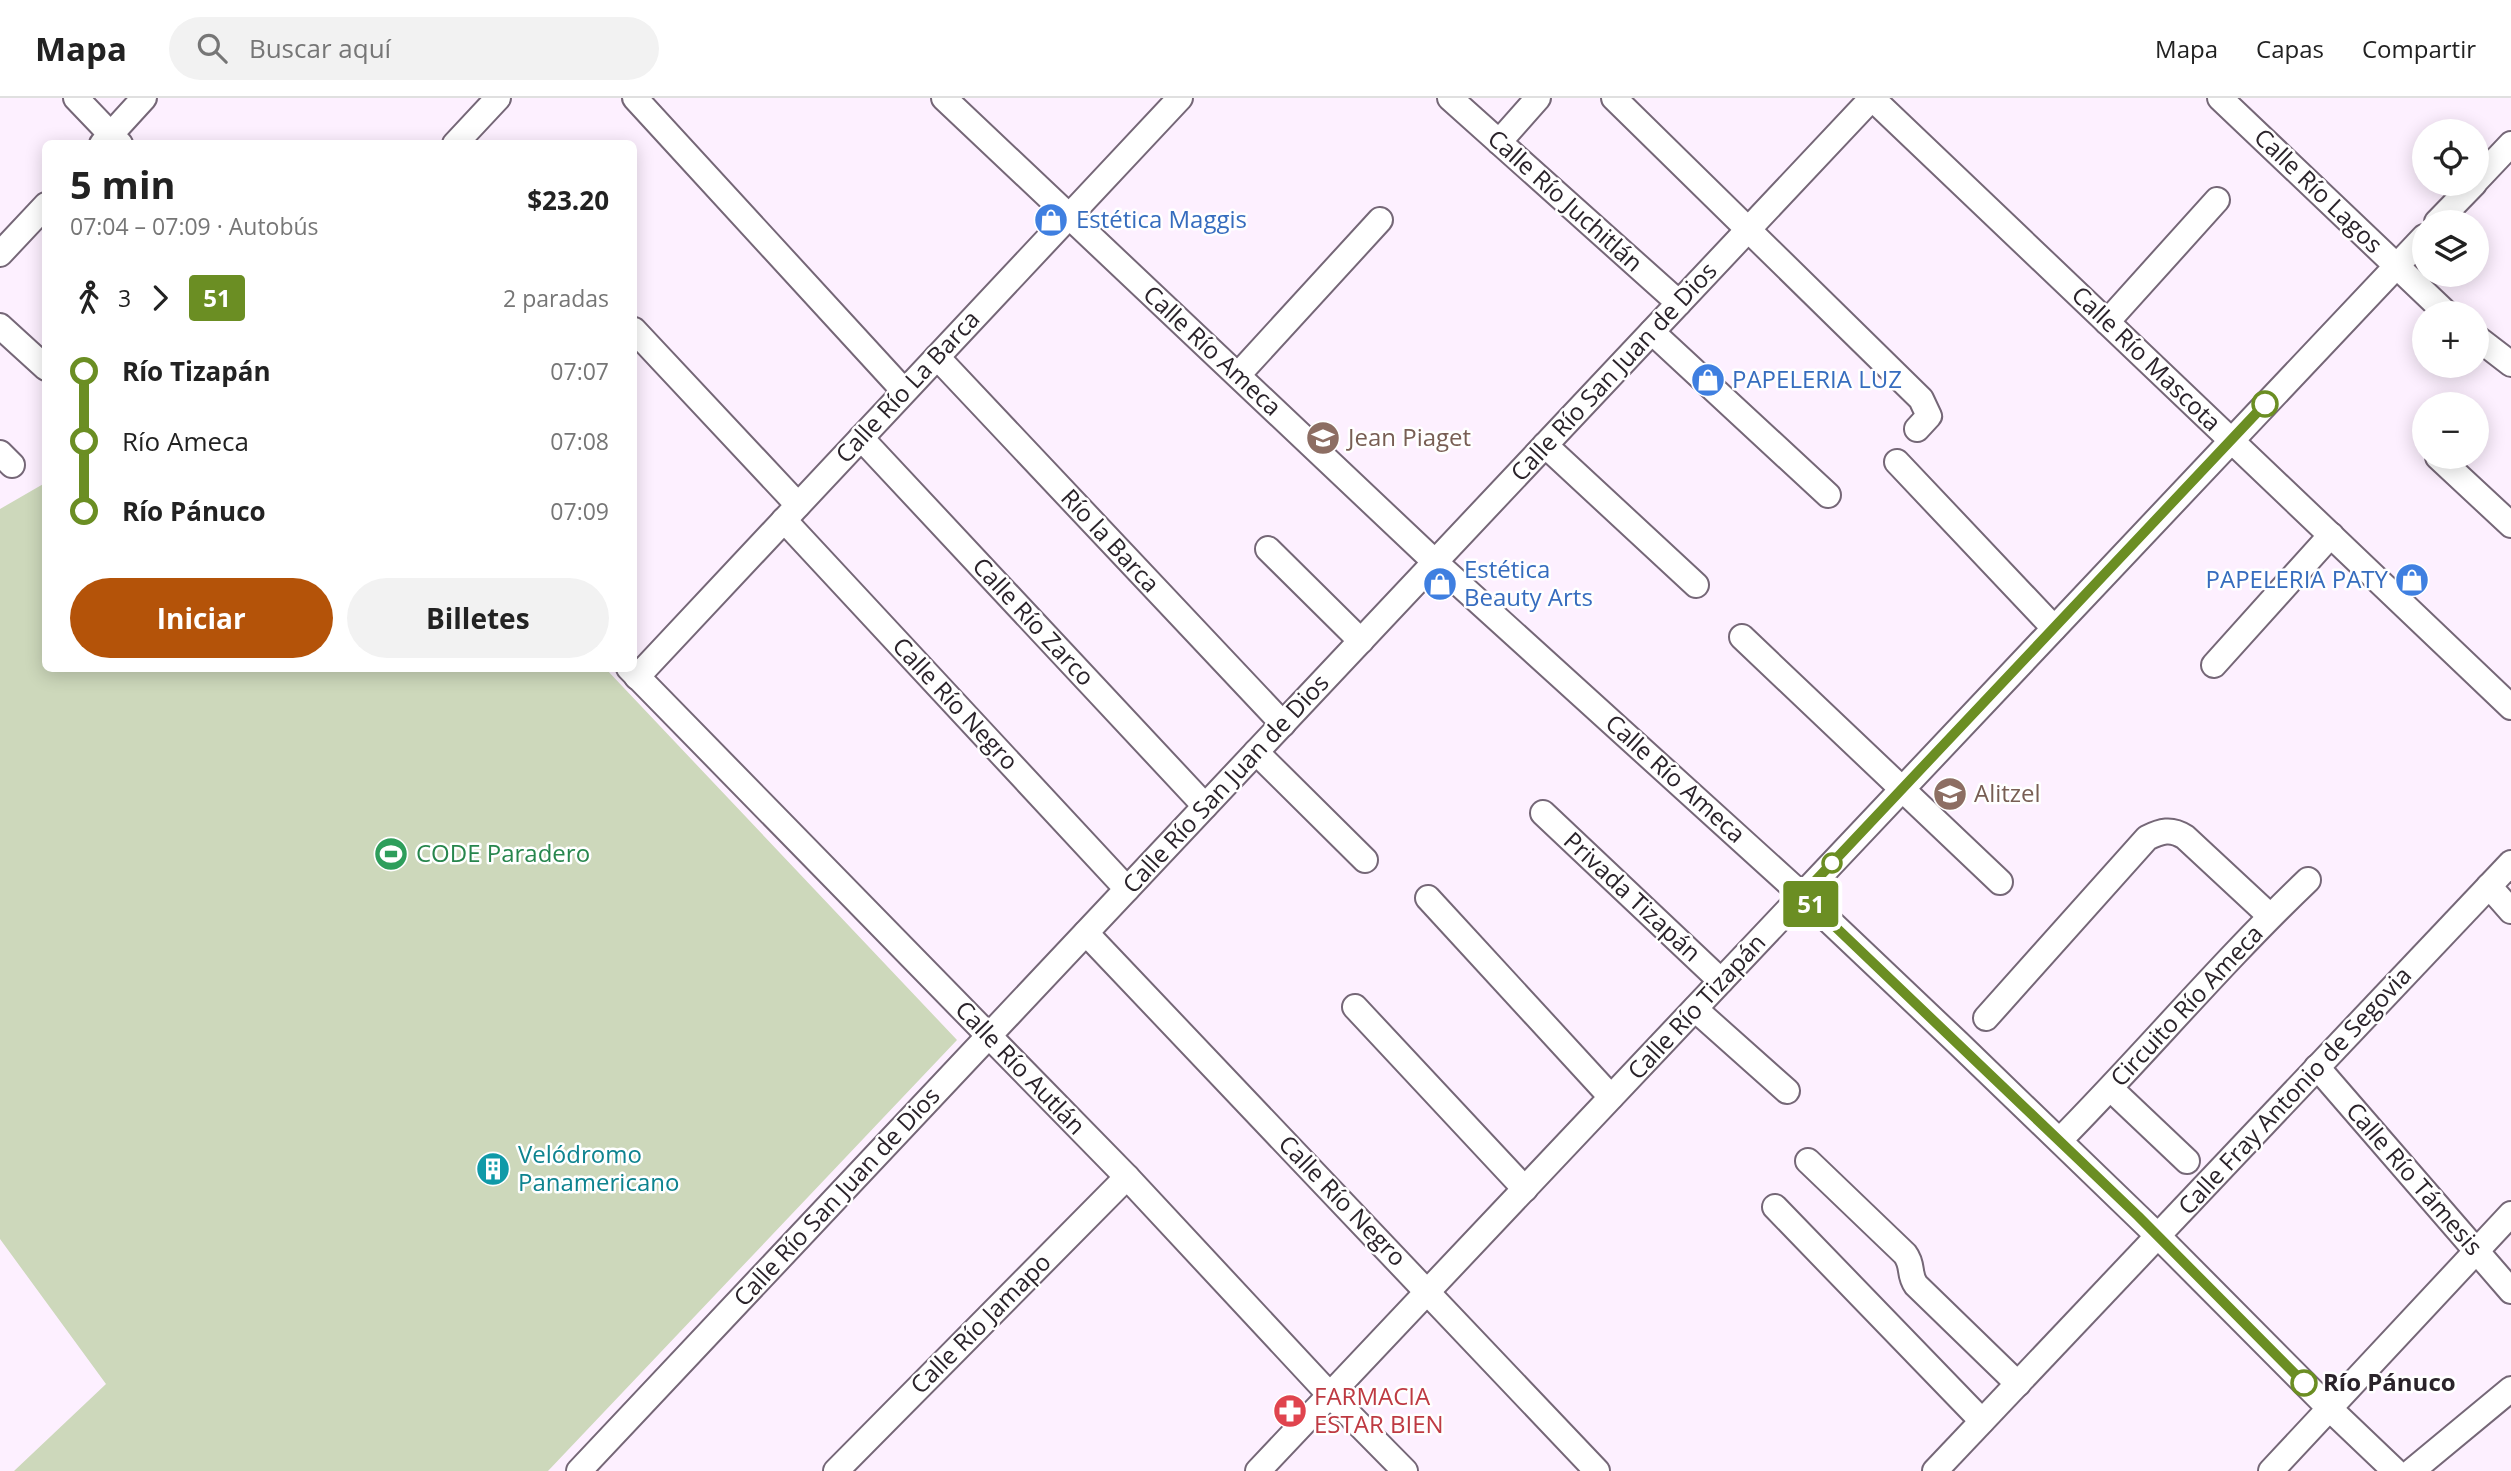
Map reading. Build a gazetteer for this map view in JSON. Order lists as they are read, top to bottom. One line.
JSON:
{"streets":{"street":["Calle Río Lagos","Calle Río Juchitlán","Calle Río Ameca","Calle Río Mascota","Calle Río San Juan de Dios","Calle Río La Barca","Río la Barca","Calle Río Zarco","Calle Río Negro","Privada Tizapán","Circuito Río Ameca","Calle Río Tizapán","Calle Río Autlán","Calle Fray Antonio de Segovia","Calle Río Támesis","Calle Río Jamapo"]},"crossings":[["Calle Río Lagos","Calle Río Tizapán"],["Calle Río Juchitlán","Calle Río San Juan de Dios"],["Calle Río Ameca","Calle Río San Juan de Dios"],["Calle Río Ameca","Calle Río La Barca"],["Calle Río Ameca","Circuito Río Ameca"],["Calle Río Ameca","Calle Río Tizapán"],["Calle Río Ameca","Calle Fray Antonio de Segovia"],["Calle Río Mascota","Calle Río San Juan de Dios"],["Calle Río Mascota","Calle Río Tizapán"],["Calle Río San Juan de Dios","Río la Barca"],["Calle Río San Juan de Dios","Calle Río Zarco"],["Calle Río San Juan de Dios","Calle Río Negro"],["Calle Río San Juan de Dios","Calle Río Autlán"],["Calle Río La Barca","Río la Barca"],["Calle Río La Barca","Calle Río Zarco"],["Calle Río La Barca","Calle Río Negro"],["Calle Río Negro","Calle Río Tizapán"],["Privada Tizapán","Calle Río Tizapán"],["Calle Río Tizapán","Calle Río Autlán"],["Calle Río Autlán","Calle Río Jamapo"],["Calle Fray Antonio de Segovia","Calle Río Támesis"]],"places":{"shop":["Estética Maggis","PAPELERIA LUZ","PAPELERIA PATY","Estética Beauty Arts"],"school or university":["Jean Piaget","Alitzel"],"sports":["CODE Paradero"],"building":["Velódromo Panamericano"],"other":["Río Pánuco"],"pharmacy":["FARMACIA ESTAR BIEN"]},"lines":["bus line 51"],"page":{"header":"Mapa","search":"Buscar aquí","nav":["Mapa","Capas","Compartir"],"on_map":"51","map_buttons":["+","−"],"heading":["5 min","07:04 – 07:09 · Autobús","$23.20"],"legs":["3","51","2 paradas"],"list":[{"name":"Río Tizapán","value":"07:07"},{"name":"Río Ameca","value":"07:08"},{"name":"Río Pánuco","value":"07:09"}],"buttons":["Iniciar","Billetes"]}}
